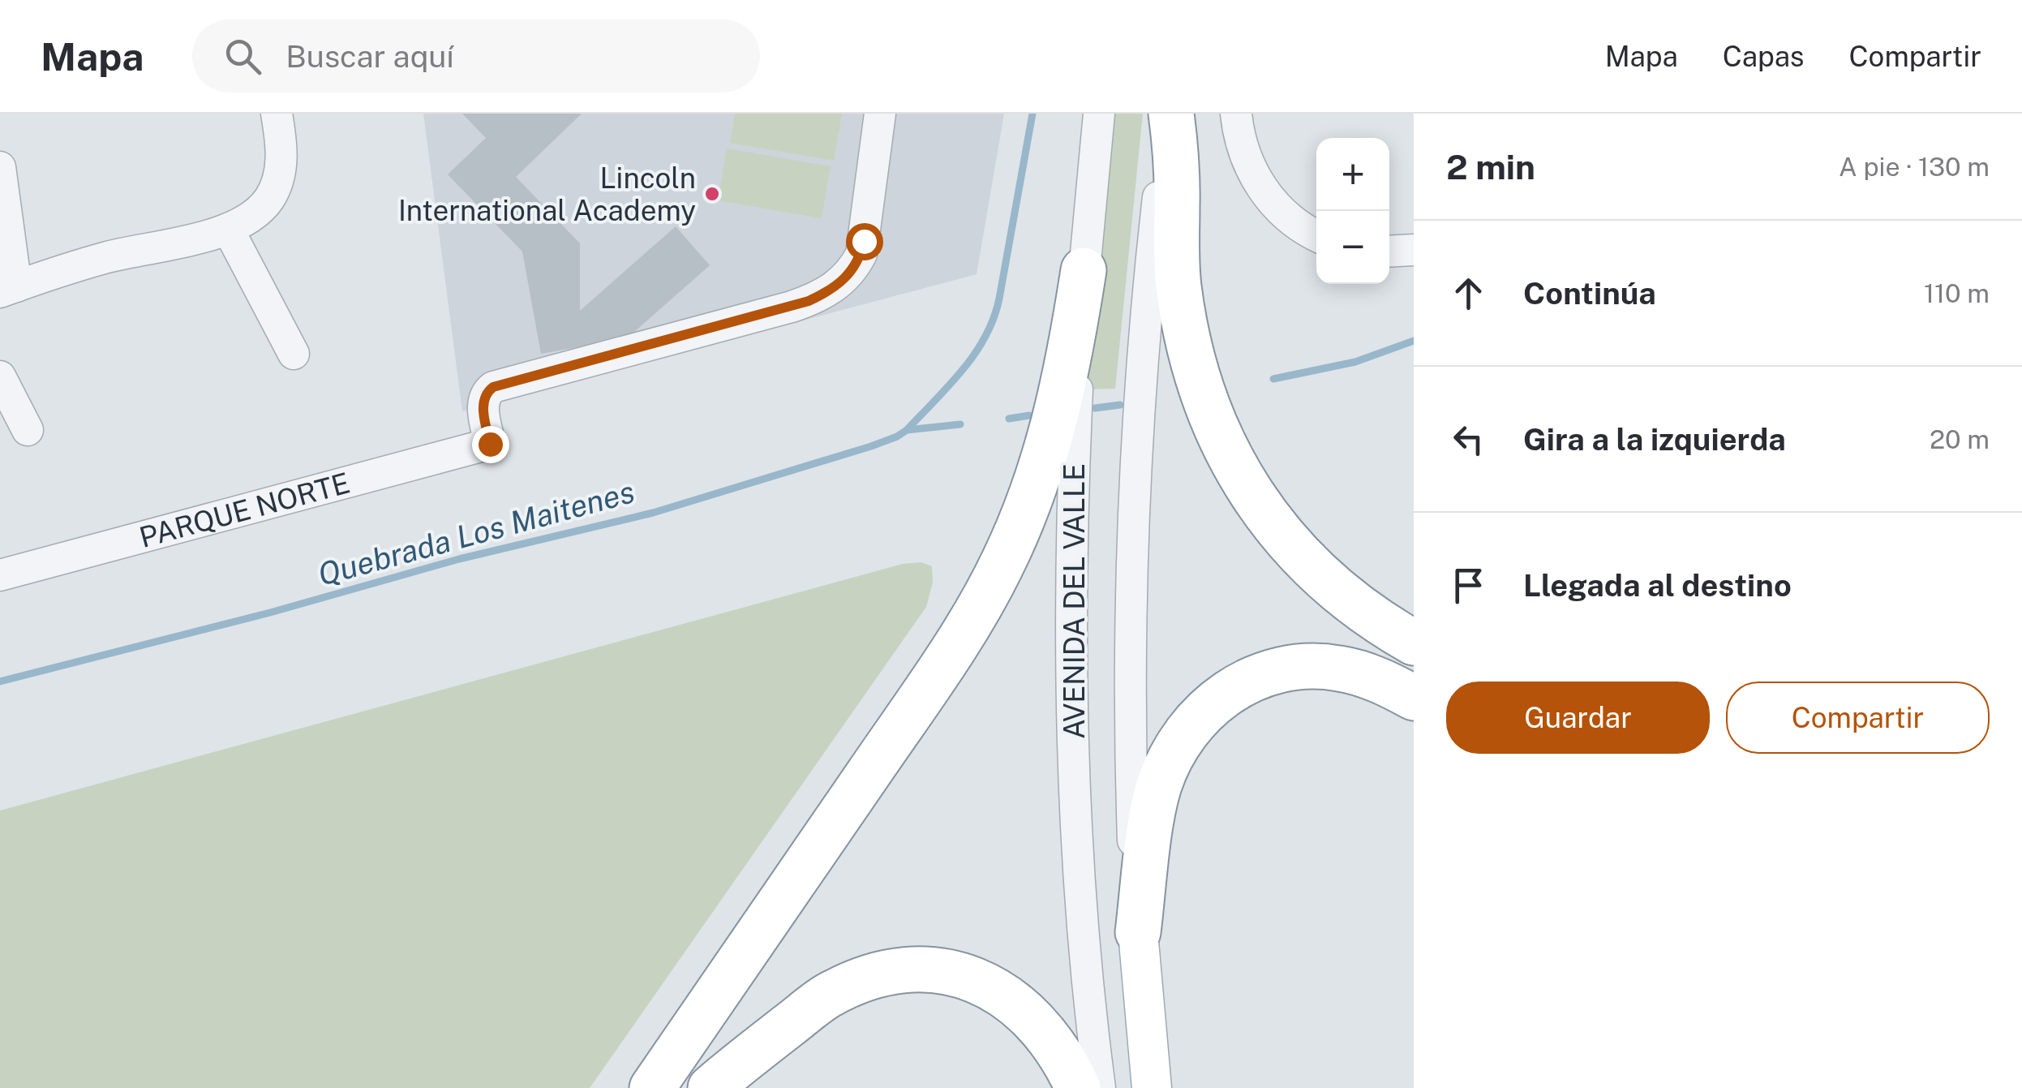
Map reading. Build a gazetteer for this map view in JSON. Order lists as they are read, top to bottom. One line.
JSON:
{"streets":{"main road":["AVENIDA DEL VALLE"],"street":["PARQUE NORTE"]},"water":["Quebrada Los Maitenes"],"places":["Lincoln International Academy"],"page":{"header":"Mapa","search":"Buscar aquí","nav":["Mapa","Capas","Compartir"],"heading":["2 min","A pie · 130 m"],"map_buttons":["+","−"],"list":[["Continúa","110 m"],["Gira a la izquierda","20 m"],"Llegada al destino"],"buttons":["Guardar","Compartir"]}}
